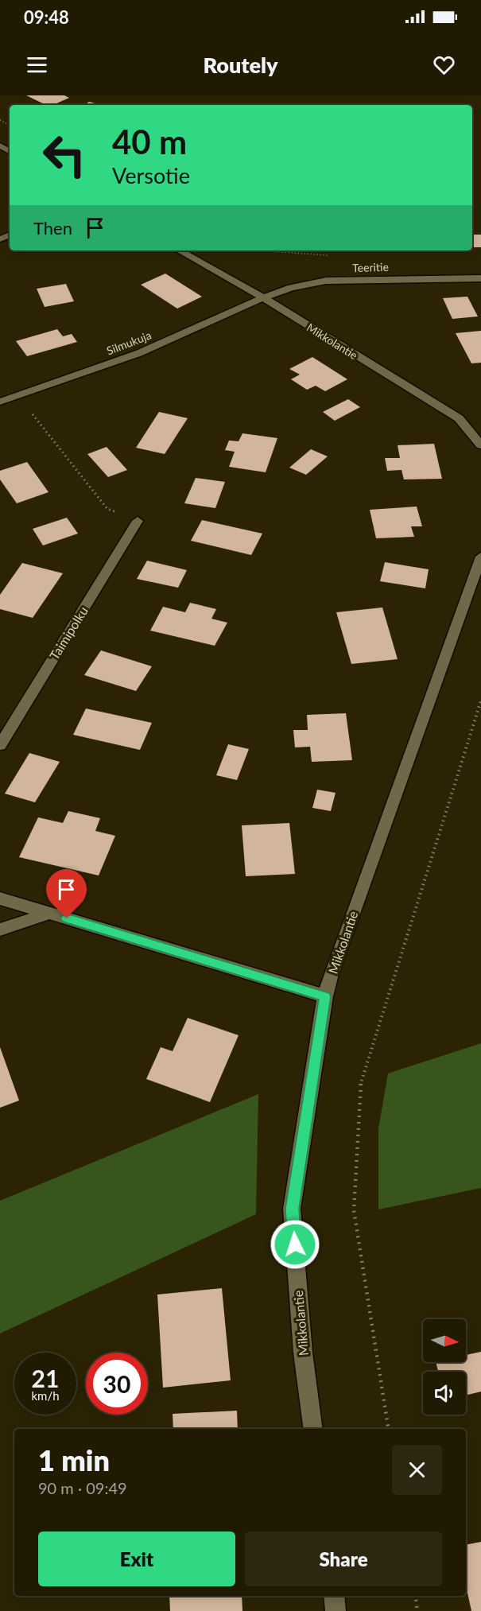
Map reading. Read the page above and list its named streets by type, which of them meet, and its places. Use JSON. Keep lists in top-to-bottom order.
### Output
{
  "streets": {
    "street": [
      "Teeritie",
      "Mikkolantie",
      "Silmukuja",
      "Taimipolku"
    ]
  },
  "crossings": [
    ["Teeritie", "Mikkolantie"],
    ["Teeritie", "Silmukuja"],
    ["Mikkolantie", "Silmukuja"]
  ],
  "north": "right",
  "page": {
    "status": "09:48",
    "header": "Routely",
    "turn": ["40 m", "Versotie"],
    "then": "Then",
    "speed": "21 km/h",
    "limit": "30",
    "heading": ["1 min", "90 m · 09:49"],
    "buttons": ["Exit", "Share"]
  }
}
